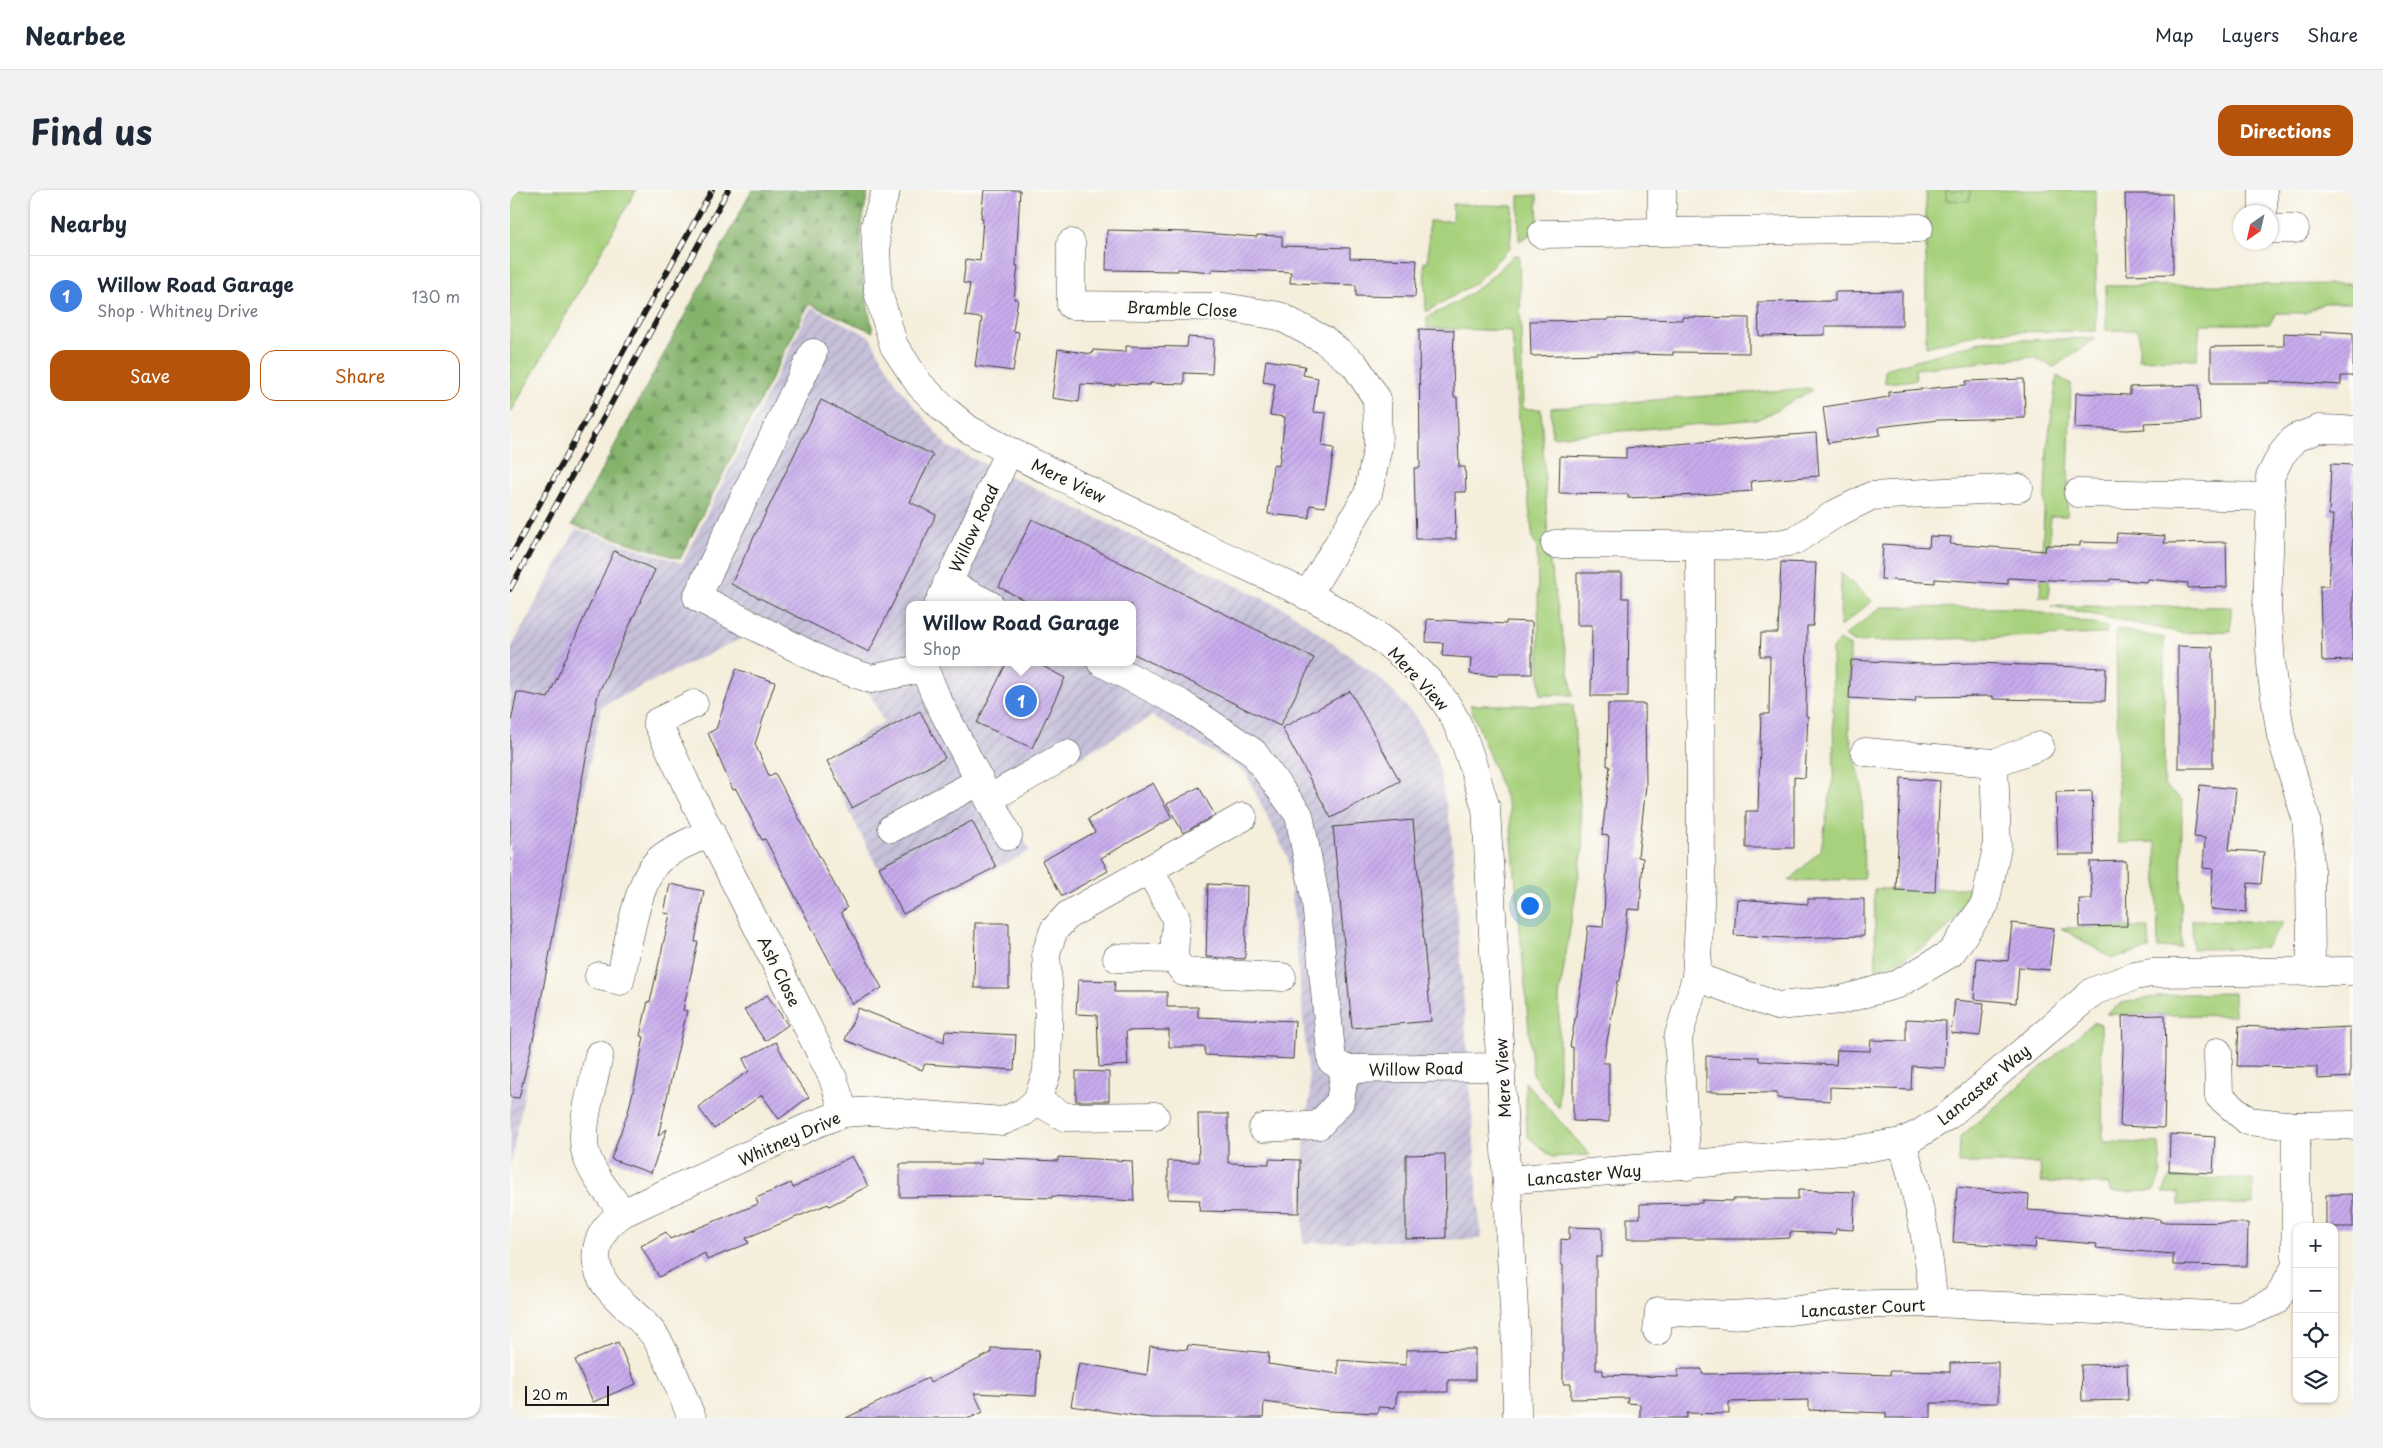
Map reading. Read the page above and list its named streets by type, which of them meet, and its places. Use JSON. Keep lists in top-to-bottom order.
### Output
{
  "streets": {
    "street": [
      "Bramble Close",
      "Mere View",
      "Willow Road",
      "Ash Close",
      "Lancaster Way",
      "Whitney Drive",
      "Lancaster Court"
    ]
  },
  "crossings": [
    ["Bramble Close", "Mere View"],
    ["Mere View", "Willow Road"],
    ["Mere View", "Lancaster Way"],
    ["Ash Close", "Whitney Drive"],
    ["Lancaster Way", "Lancaster Court"]
  ],
  "scale_bar": "20 m",
  "north": "bottom left",
  "page": {
    "header": "Nearbee",
    "nav": ["Map", "Layers", "Share"],
    "title": "Find us",
    "buttons": [
      "Directions",
      ["Save", "Share"]
    ],
    "heading": "Nearby",
    "list": [
      {
        "mark": "1",
        "name": "Willow Road Garage",
        "note": "Shop · Whitney Drive",
        "value": "130 m"
      }
    ],
    "popup": ["Willow Road Garage", "Shop"],
    "pins": "1",
    "map_buttons": ["+", "−"],
    "scale": "20 m"
  }
}
